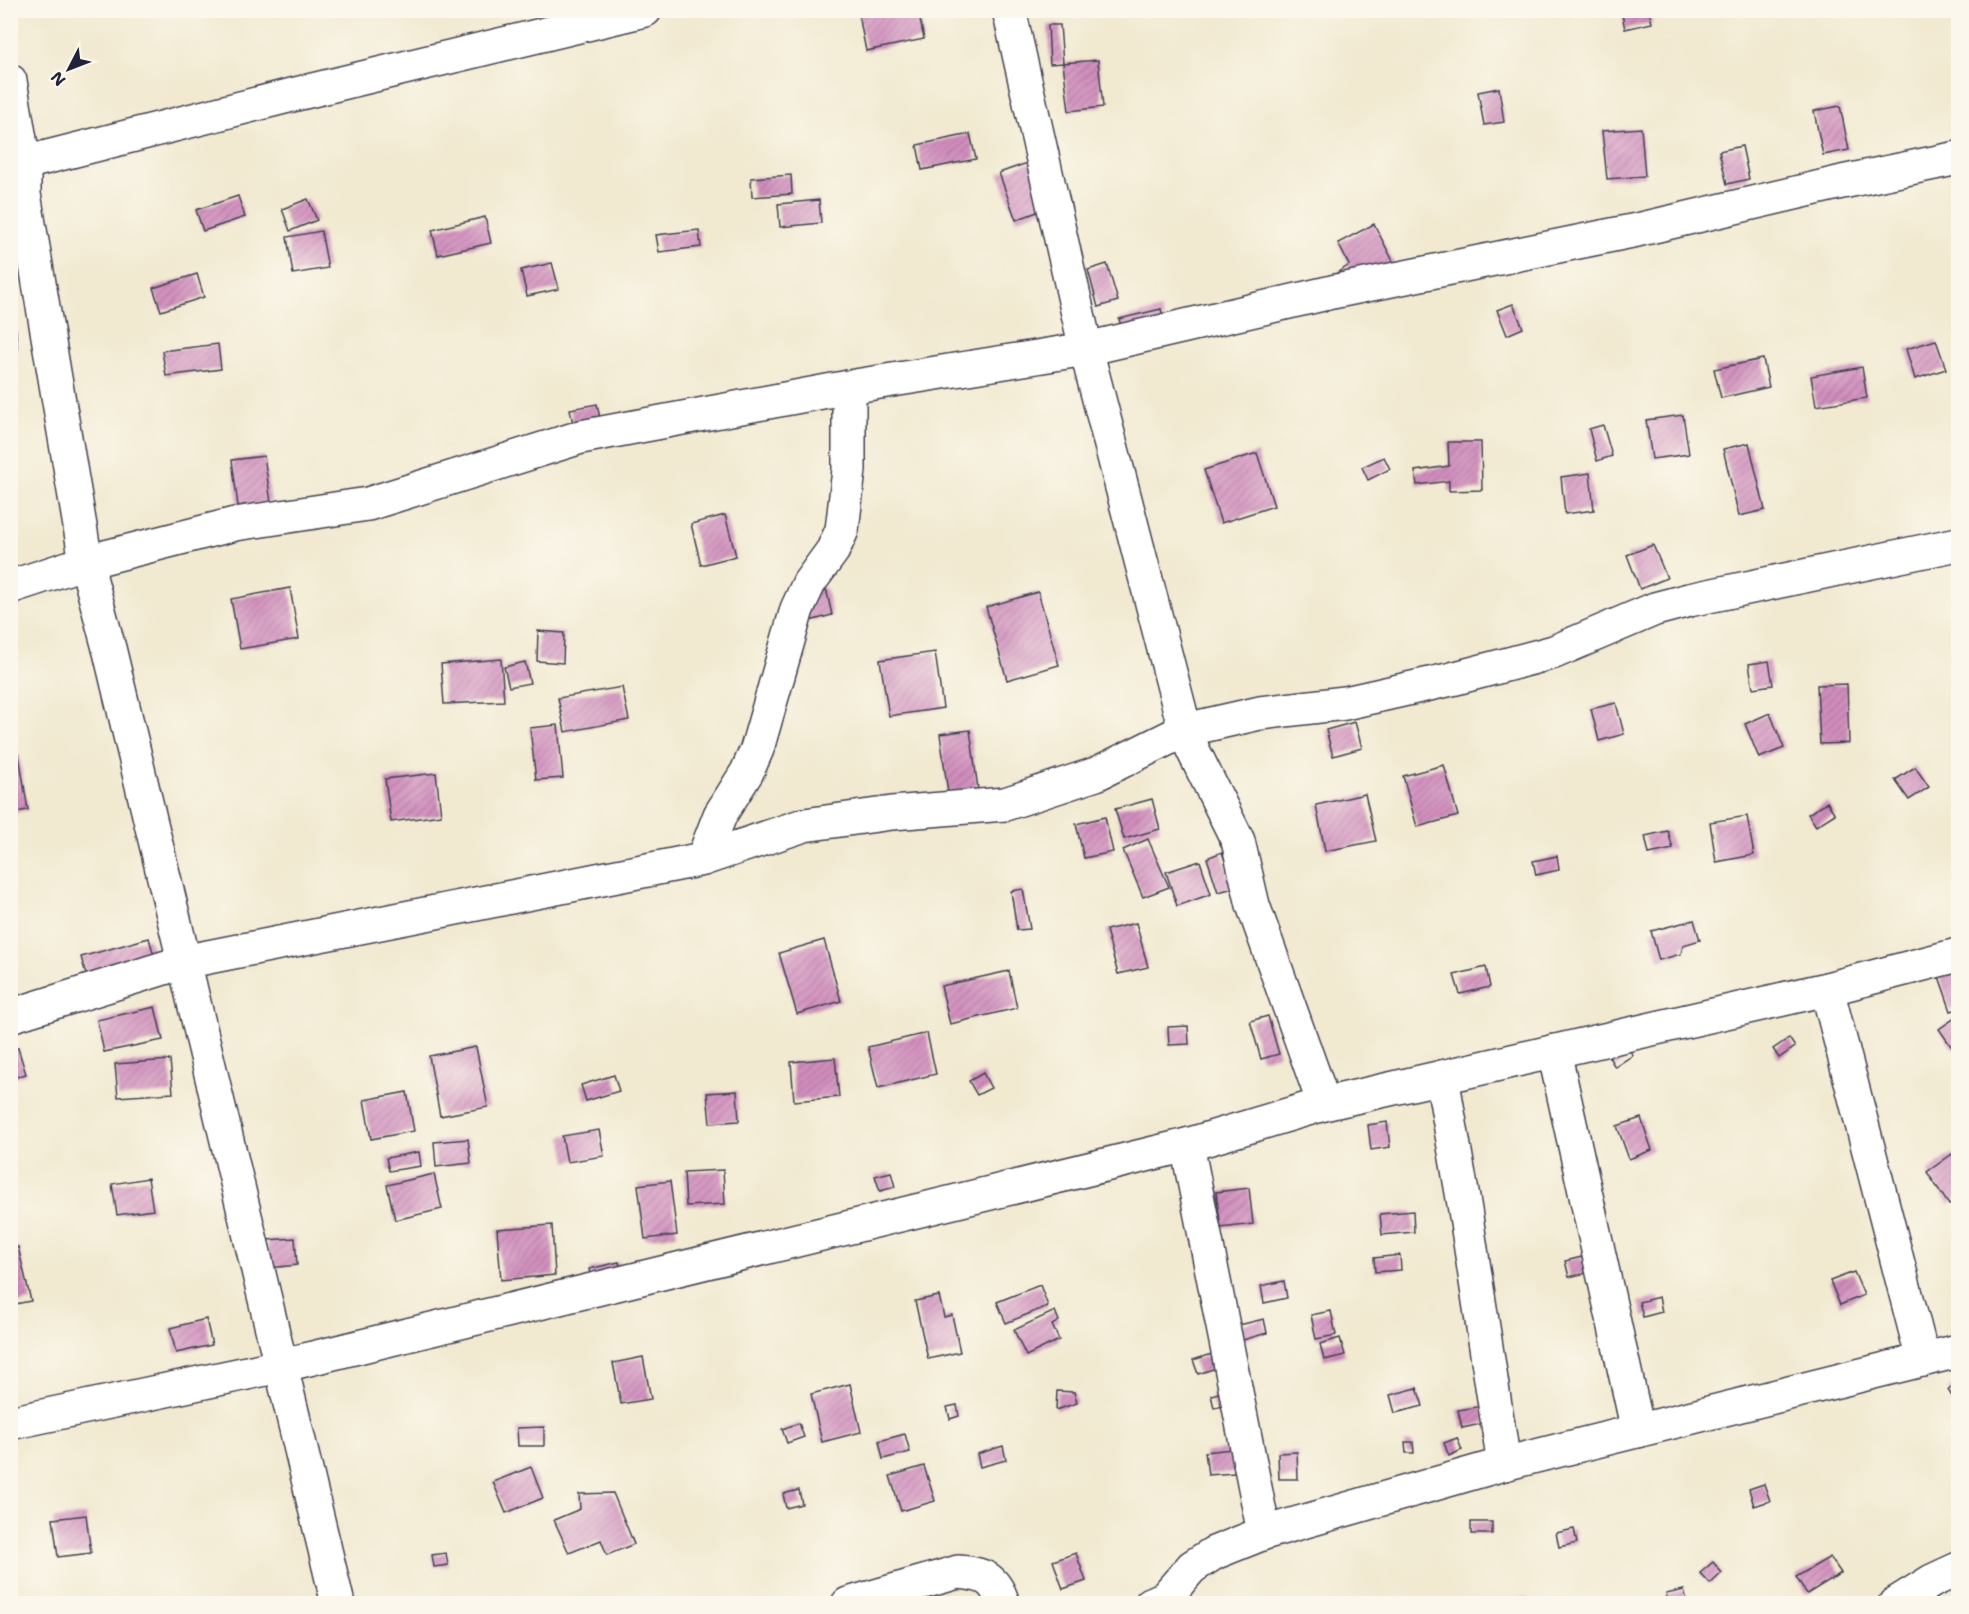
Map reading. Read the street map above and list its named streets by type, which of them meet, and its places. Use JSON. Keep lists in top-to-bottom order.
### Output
{
  "north": "bottom left"
}
